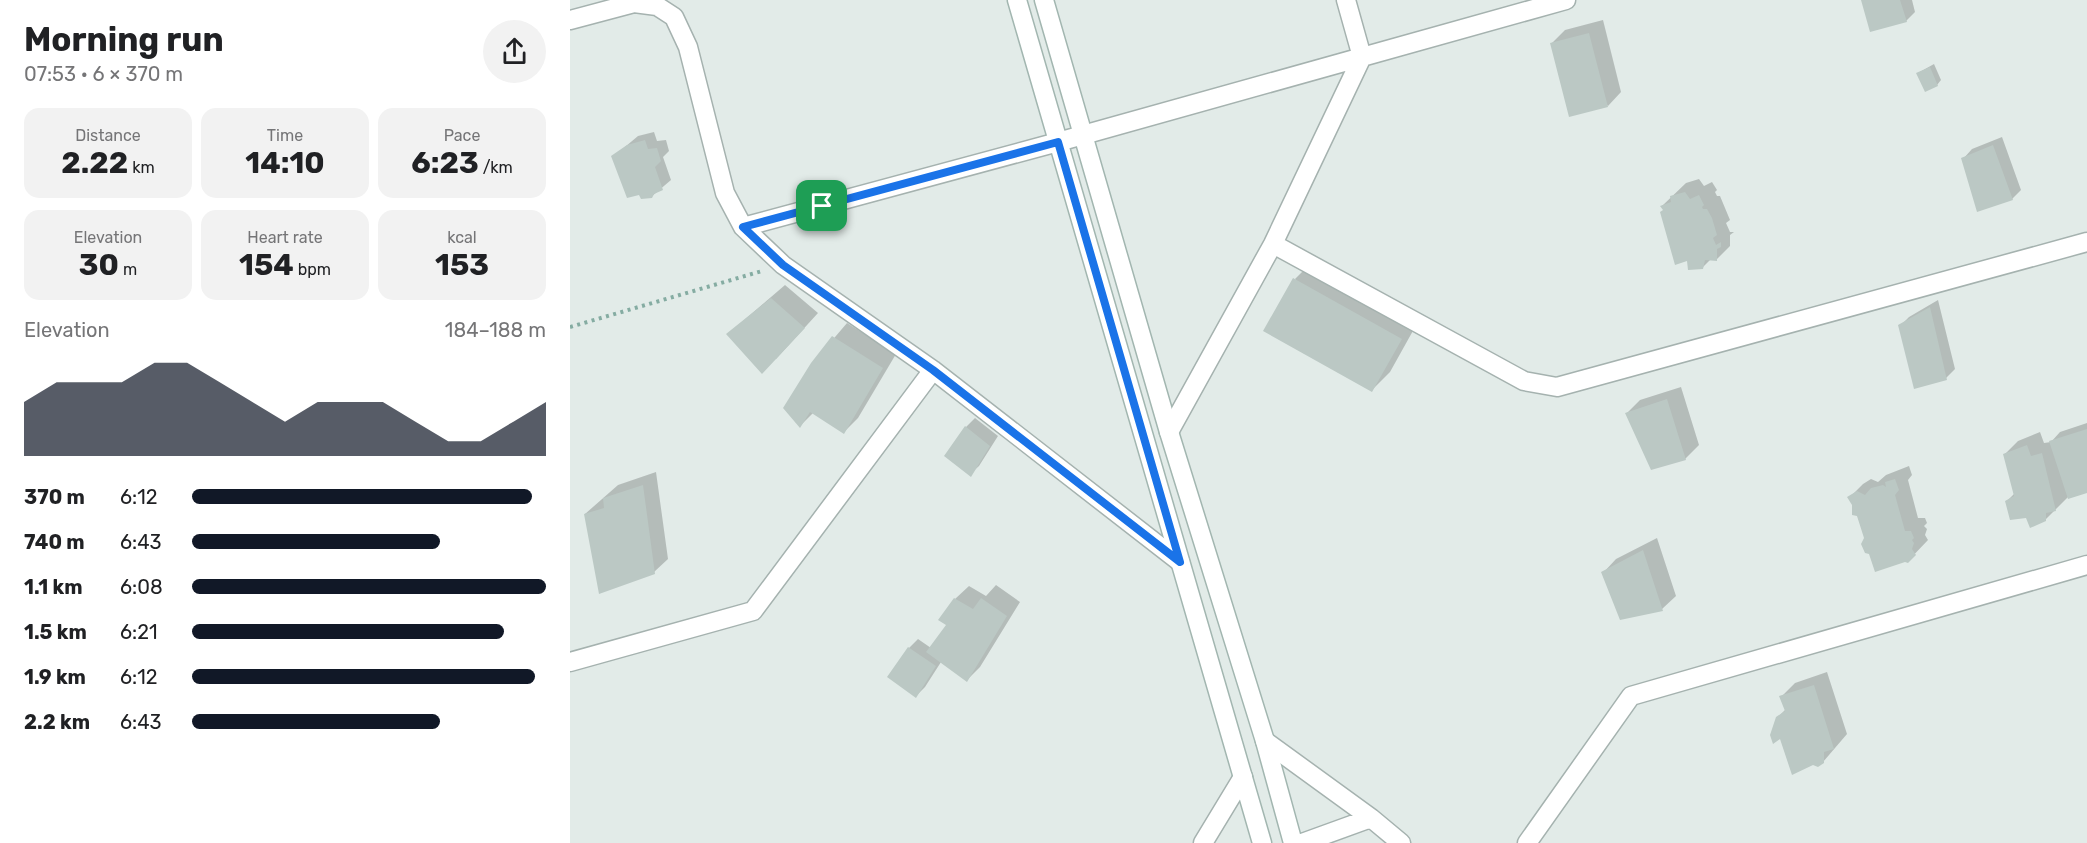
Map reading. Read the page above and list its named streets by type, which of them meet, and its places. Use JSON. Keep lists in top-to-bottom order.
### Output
{
  "page": {
    "heading": ["Morning run", "07:53 · 6 × 370 m"],
    "stats": [
      ["Distance", "2.22 km"],
      ["Time", "14:10"],
      ["Pace", "6:23 /km"],
      ["Elevation", "30 m"],
      ["Heart rate", "154 bpm"],
      ["kcal", "153"]
    ],
    "chart": ["Elevation", "184–188 m"],
    "list": [
      {
        "name": "370 m",
        "note": "6:12"
      },
      {
        "name": "740 m",
        "note": "6:43"
      },
      {
        "name": "1.1 km",
        "note": "6:08"
      },
      {
        "name": "1.5 km",
        "note": "6:21"
      },
      {
        "name": "1.9 km",
        "note": "6:12"
      },
      {
        "name": "2.2 km",
        "note": "6:43"
      }
    ]
  }
}
